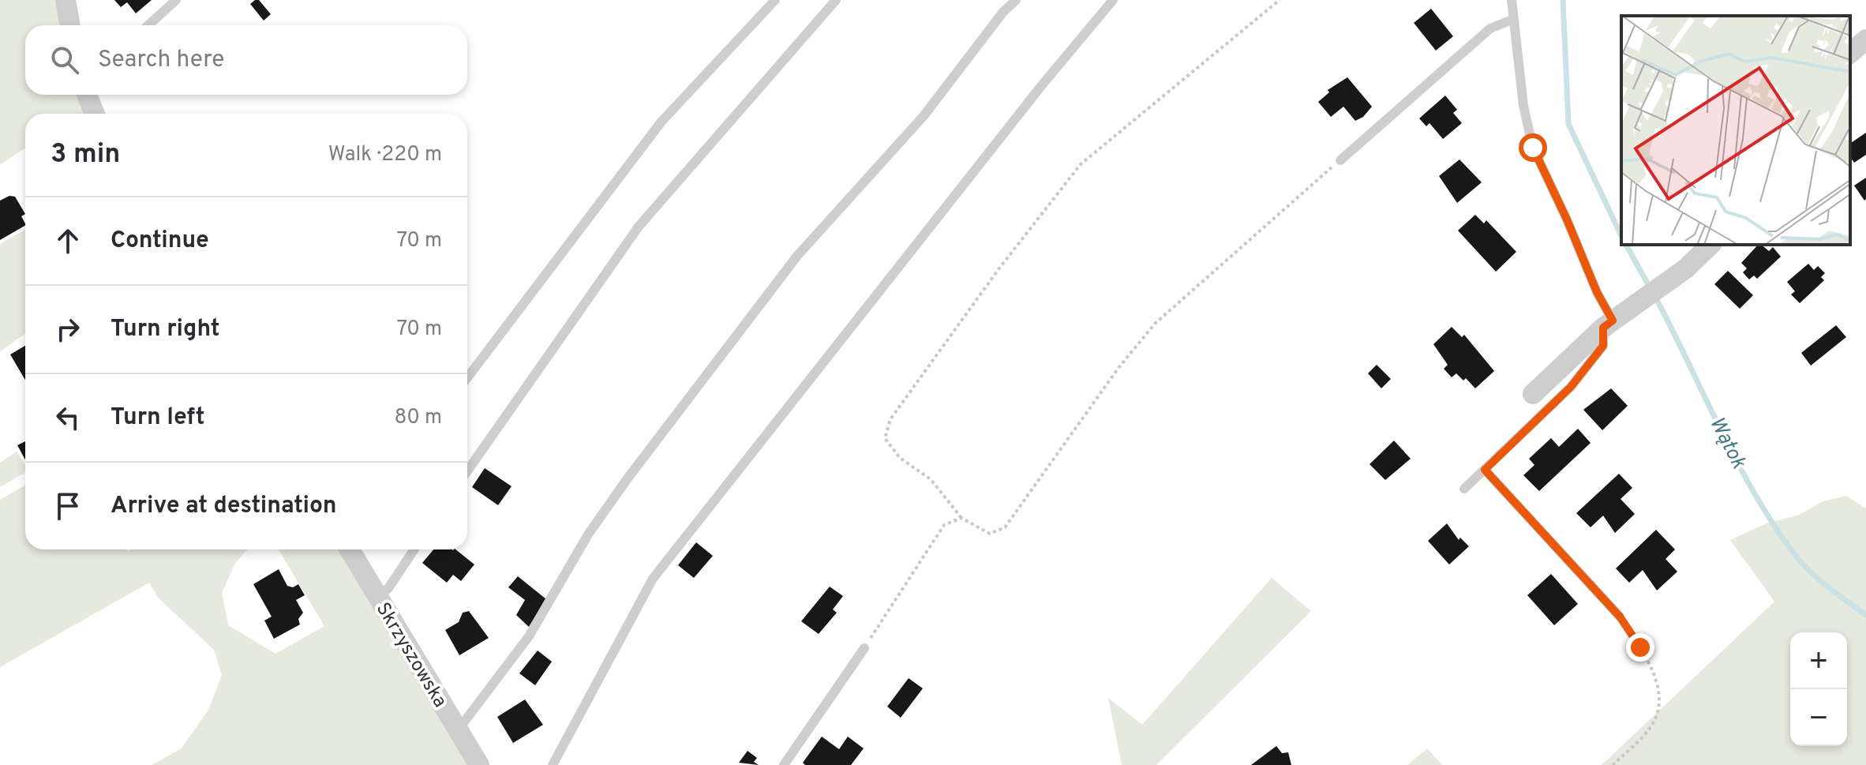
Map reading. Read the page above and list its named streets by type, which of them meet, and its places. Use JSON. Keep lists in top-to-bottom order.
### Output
{
  "streets": {
    "street": ["Skrzyszowska"]
  },
  "water": ["Wątok"],
  "page": {
    "search": "Search here",
    "heading": ["3 min", "Walk · 220 m"],
    "list": [
      ["Continue", "70 m"],
      ["Turn right", "70 m"],
      ["Turn left", "80 m"],
      "Arrive at destination"
    ],
    "map_buttons": ["+", "−"]
  }
}
